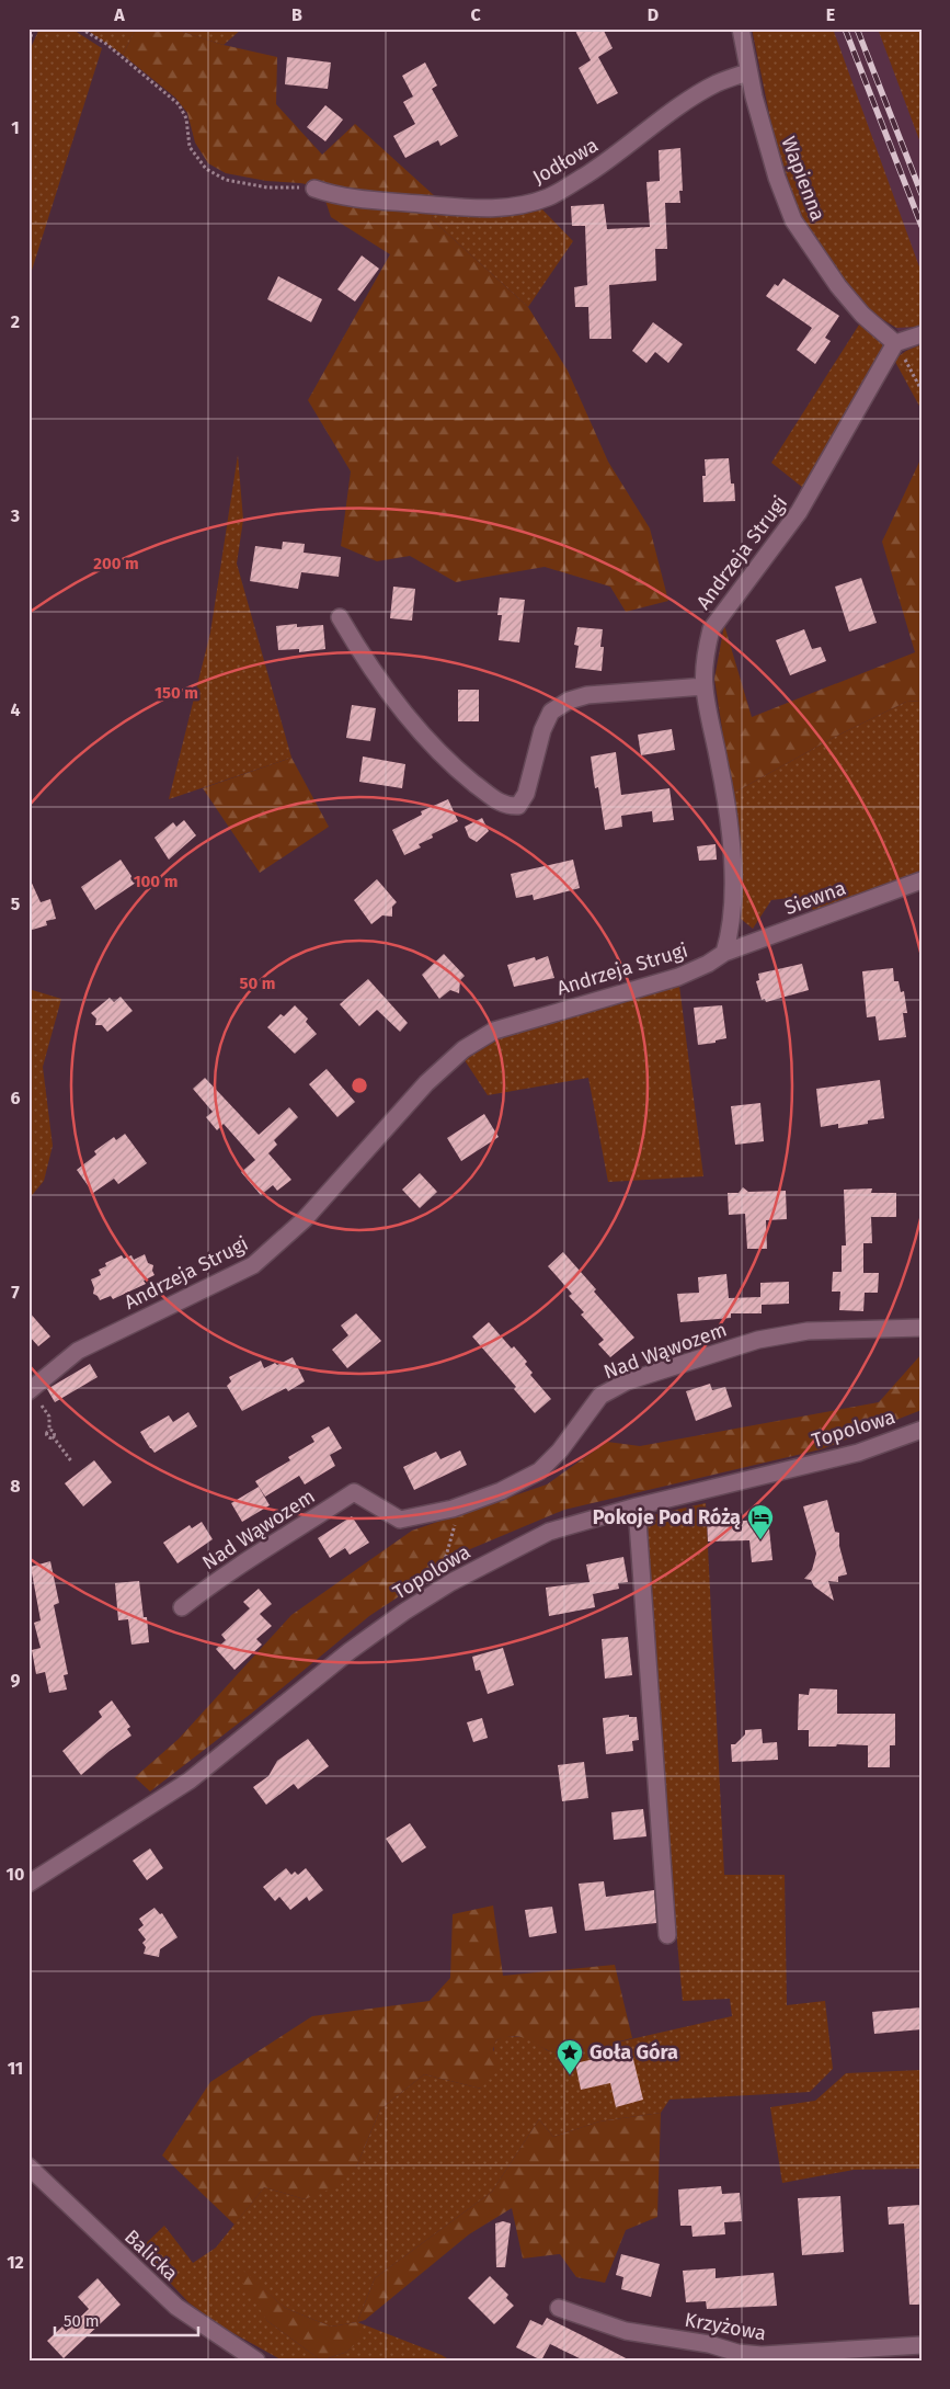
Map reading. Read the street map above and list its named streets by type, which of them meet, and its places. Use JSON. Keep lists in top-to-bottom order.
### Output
{
  "streets": {
    "street": [
      "Jodłowa",
      "Wapienna",
      "Andrzeja Strugi",
      "Siewna",
      "Nad Wąwozem",
      "Topolowa",
      "Balicka",
      "Krzyżowa"
    ]
  },
  "crossings": [
    ["Jodłowa", "Wapienna"],
    ["Wapienna", "Andrzeja Strugi"],
    ["Andrzeja Strugi", "Siewna"]
  ],
  "places": {
    "hotel": ["Pokoje Pod Różą"],
    "place": ["Goła Góra"]
  },
  "scale_bar": "50 m",
  "grid": {
    "columns": [
      "A",
      "B",
      "C",
      "D",
      "E"
    ],
    "rows": [
      "1",
      "2",
      "3",
      "4",
      "5",
      "6",
      "7",
      "8",
      "9",
      "10",
      "11",
      "12"
    ]
  },
  "rings": [
    "200 m",
    "150 m",
    "100 m",
    "50 m"
  ]
}
